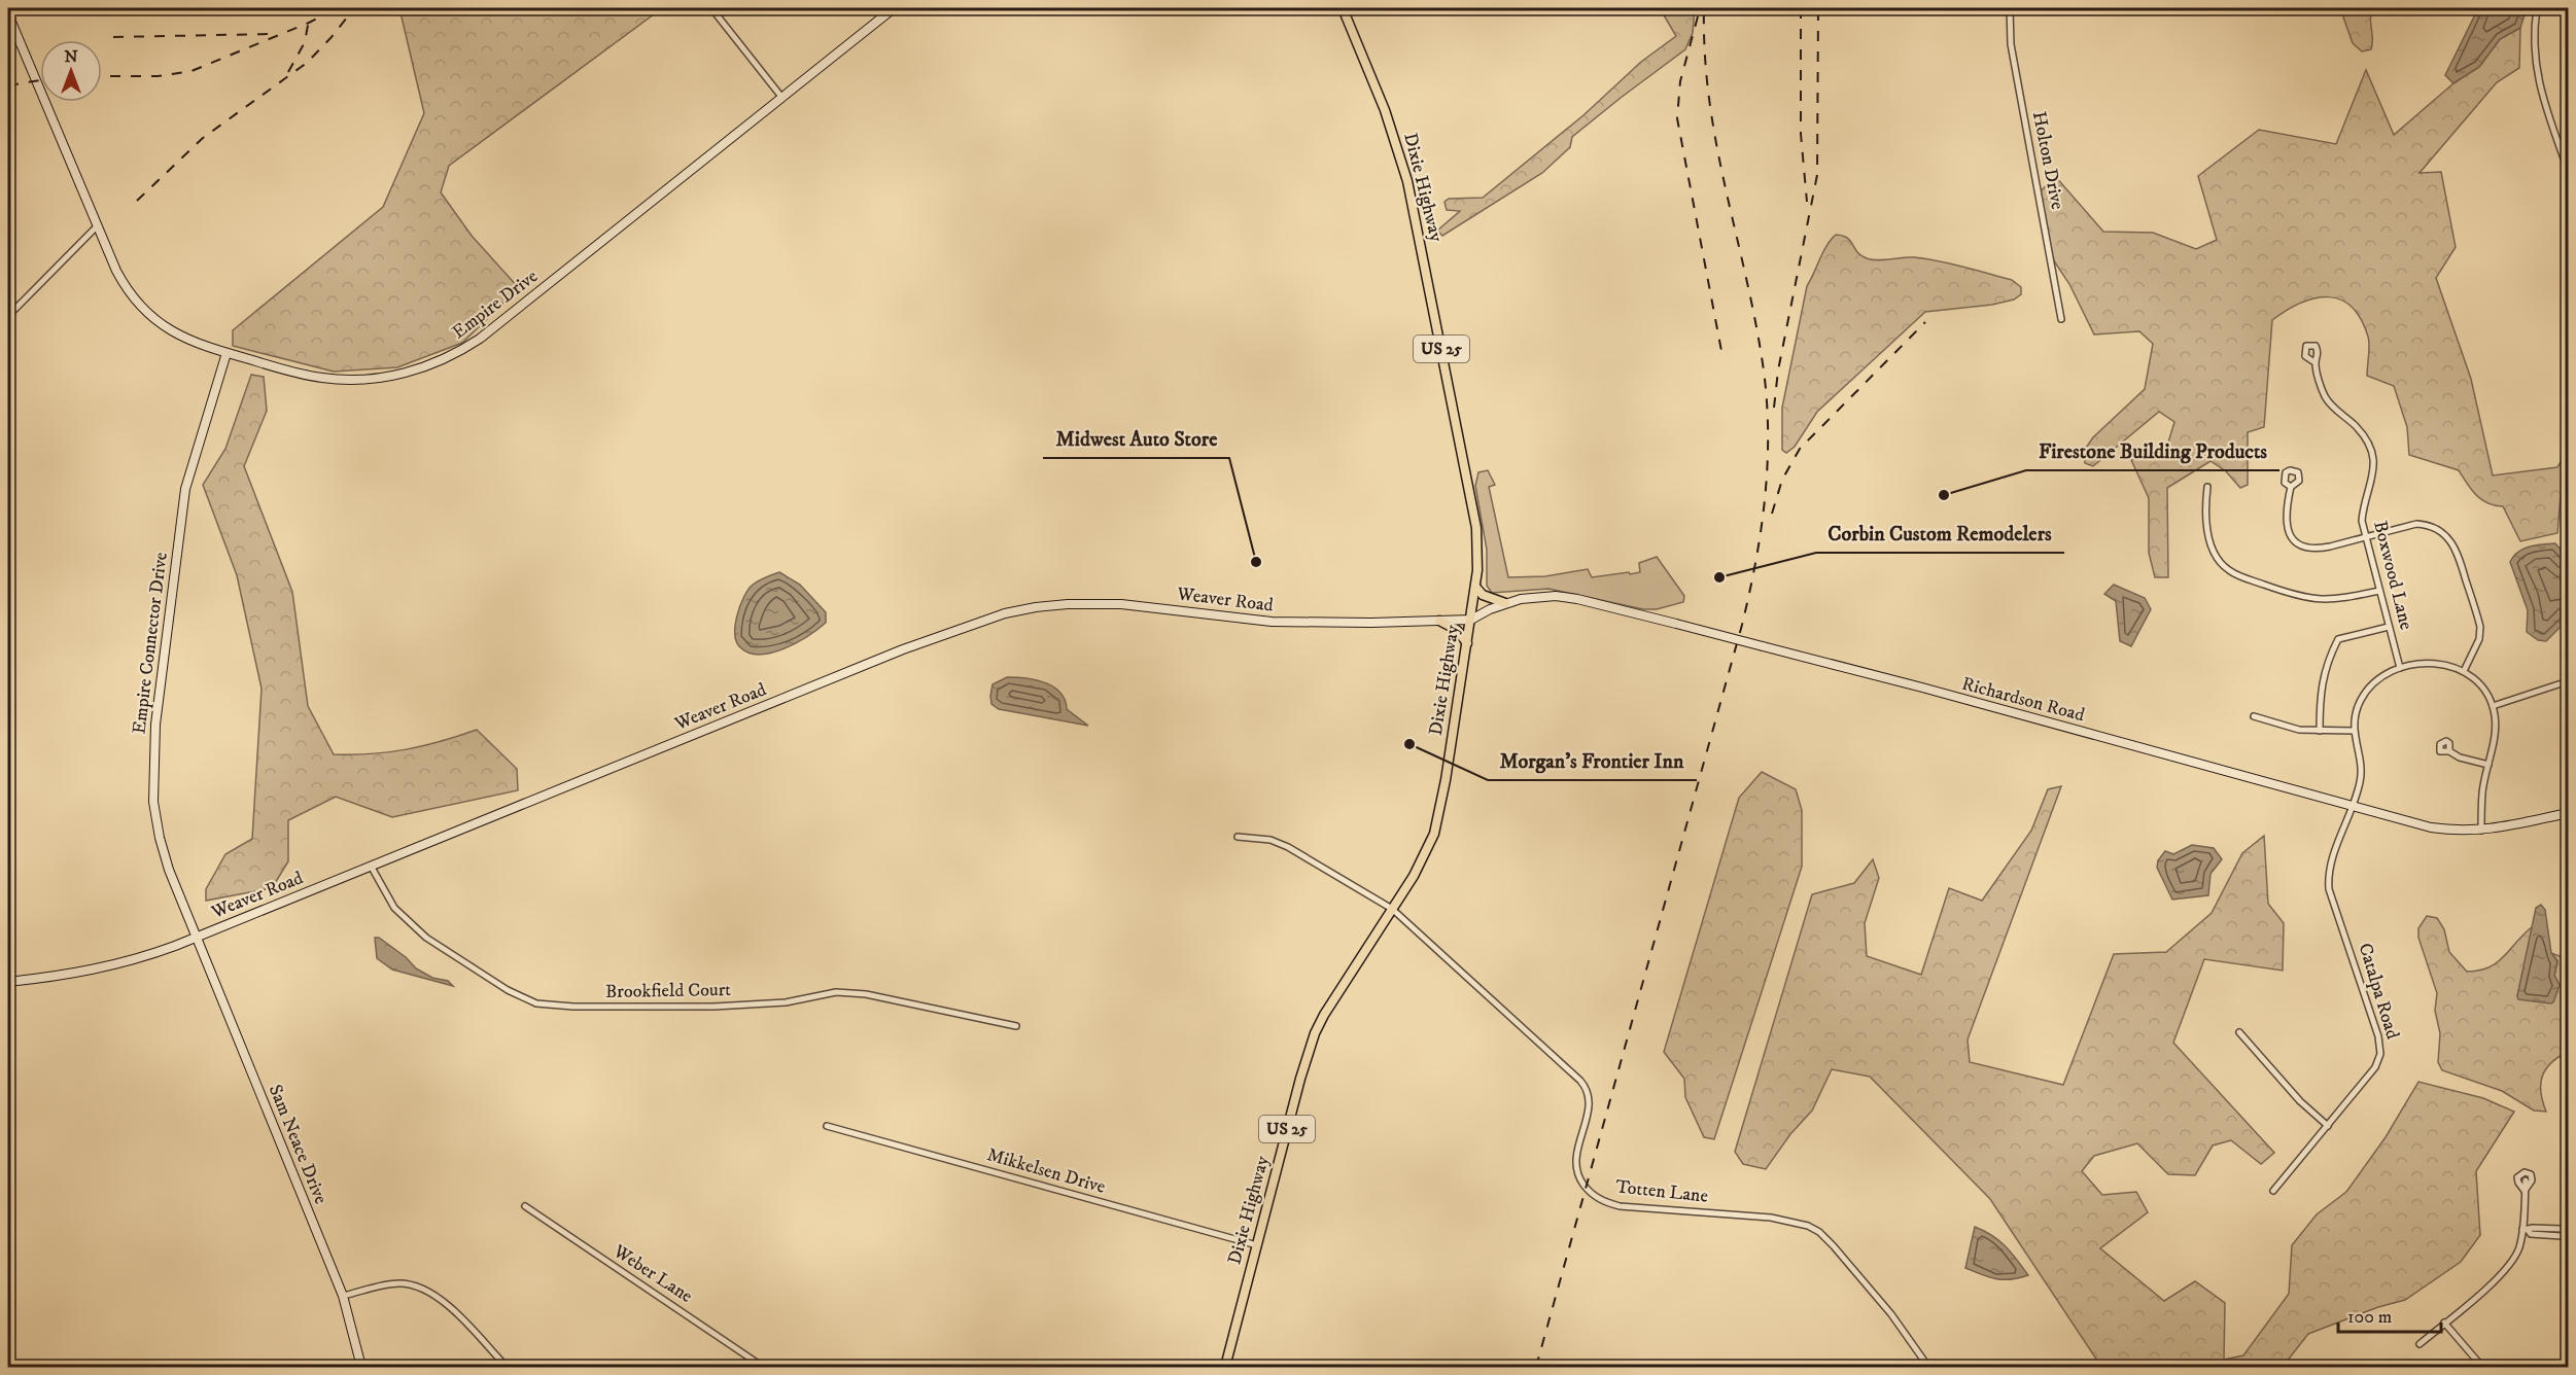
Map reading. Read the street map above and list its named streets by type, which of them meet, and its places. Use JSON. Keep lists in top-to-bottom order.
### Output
{
  "streets": {
    "main road": ["Dixie Highway", "US 25"],
    "street": [
      "Holton Drive",
      "Empire Drive",
      "Boxwood Lane",
      "Weaver Road",
      "Empire Connector Drive",
      "Richardson Road",
      "Brookfield Court",
      "Catalpa Road",
      "Sam Neace Drive",
      "Mikkelsen Drive",
      "Totten Lane",
      "Weber Lane"
    ]
  },
  "crossings": [
    ["Dixie Highway", "Weaver Road"],
    ["Dixie Highway", "Richardson Road"],
    ["Dixie Highway", "Mikkelsen Drive"],
    ["Dixie Highway", "Totten Lane"],
    ["Empire Drive", "Empire Connector Drive"],
    ["Boxwood Lane", "Richardson Road"],
    ["Boxwood Lane", "Catalpa Road"],
    ["Weaver Road", "Empire Connector Drive"],
    ["Weaver Road", "Richardson Road"],
    ["Weaver Road", "Brookfield Court"],
    ["Weaver Road", "Sam Neace Drive"],
    ["Empire Connector Drive", "Sam Neace Drive"],
    ["Richardson Road", "Catalpa Road"]
  ],
  "places": [
    "Firestone Building Products",
    "Midwest Auto Store",
    "Corbin Custom Remodelers",
    "Morgan's Frontier Inn"
  ],
  "scale_bar": "100 m",
  "north": "top"
}
